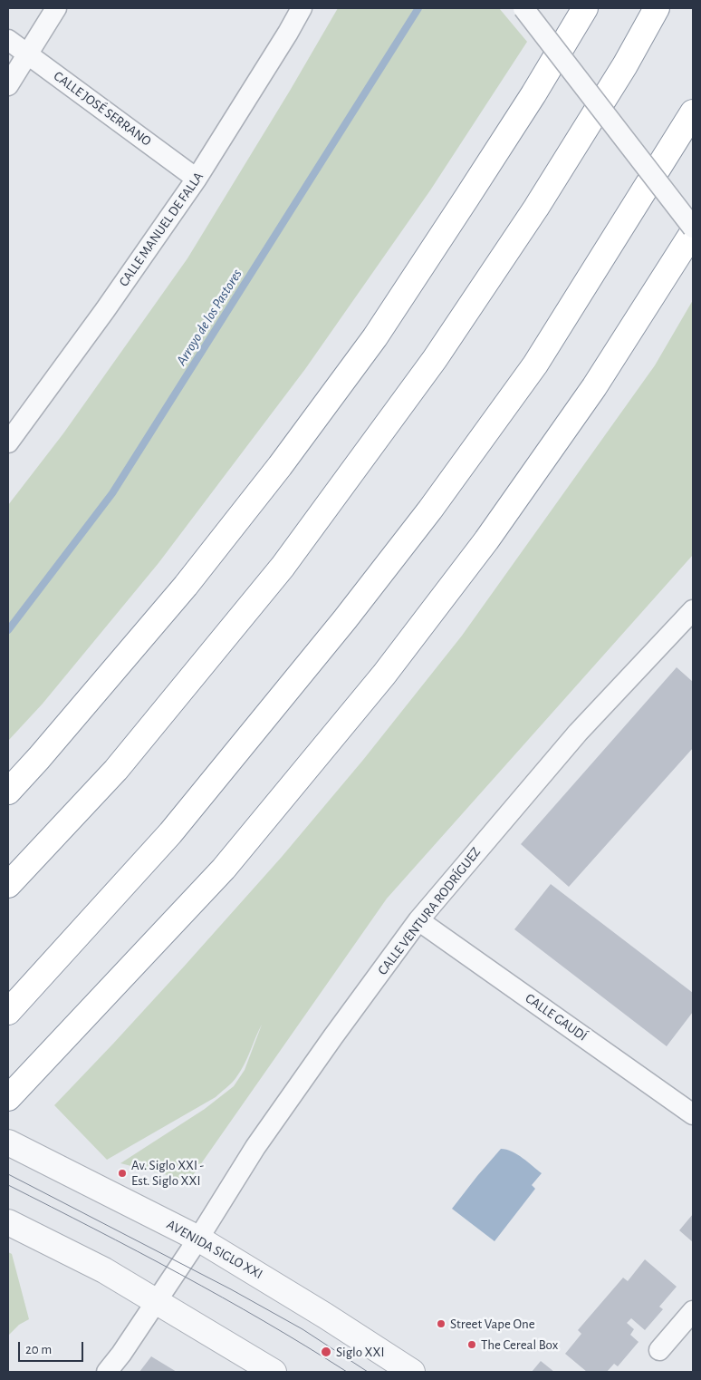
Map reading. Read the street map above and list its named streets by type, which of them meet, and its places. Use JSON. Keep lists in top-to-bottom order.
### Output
{
  "streets": {
    "street": [
      "CALLE JOSÉ SERRANO",
      "CALLE MANUEL DE FALLA",
      "CALLE VENTURA RODRÍGUEZ",
      "CALLE GAUDÍ",
      "AVENIDA SIGLO XXI"
    ]
  },
  "crossings": [
    ["CALLE JOSÉ SERRANO", "CALLE MANUEL DE FALLA"],
    ["CALLE VENTURA RODRÍGUEZ", "CALLE GAUDÍ"],
    ["CALLE VENTURA RODRÍGUEZ", "AVENIDA SIGLO XXI"]
  ],
  "water": ["Arroyo de los Pastores"],
  "places": [
    "Av. Siglo XXI - Est. Siglo XXI",
    "Street Vape One",
    "The Cereal Box",
    "Siglo XXI"
  ],
  "scale_bar": "20 m"
}
